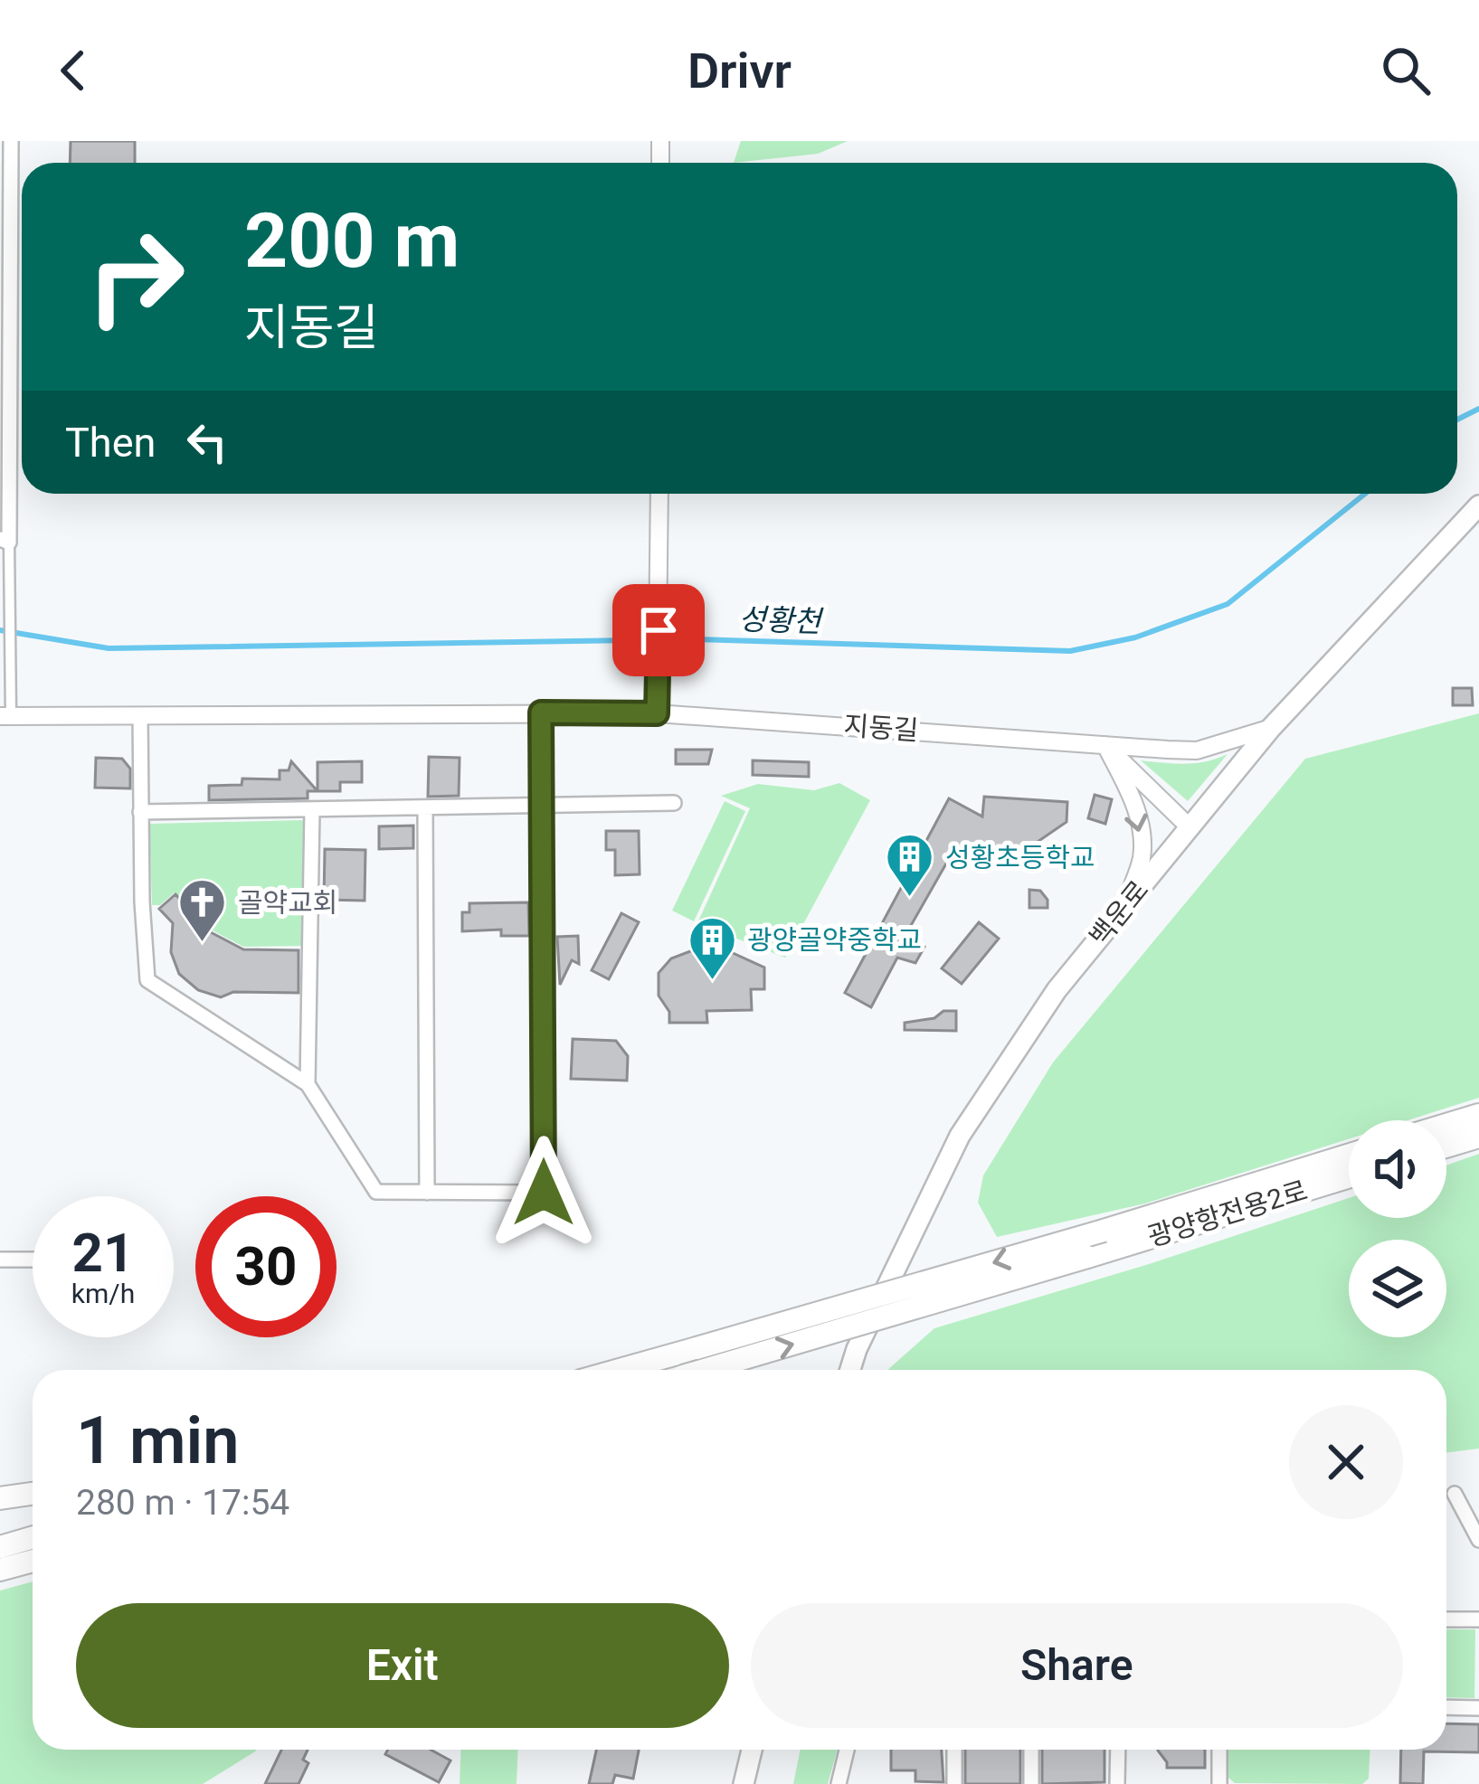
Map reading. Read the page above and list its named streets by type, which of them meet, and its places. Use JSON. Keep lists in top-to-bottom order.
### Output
{
  "streets": {
    "highway": ["광양항전용2로"],
    "main road": ["백운로"],
    "street": ["지동길"]
  },
  "crossings": [
    ["지동길", "백운로"]
  ],
  "water": ["성황천"],
  "places": {
    "building": ["성황초등학교", "광양골약중학교"],
    "church": ["골약교회"]
  },
  "page": {
    "header": "Drivr",
    "turn": ["200 m", "지동길"],
    "then": "Then",
    "speed": "21 km/h",
    "limit": "30",
    "heading": ["1 min", "280 m · 17:54"],
    "buttons": ["Exit", "Share"]
  }
}
